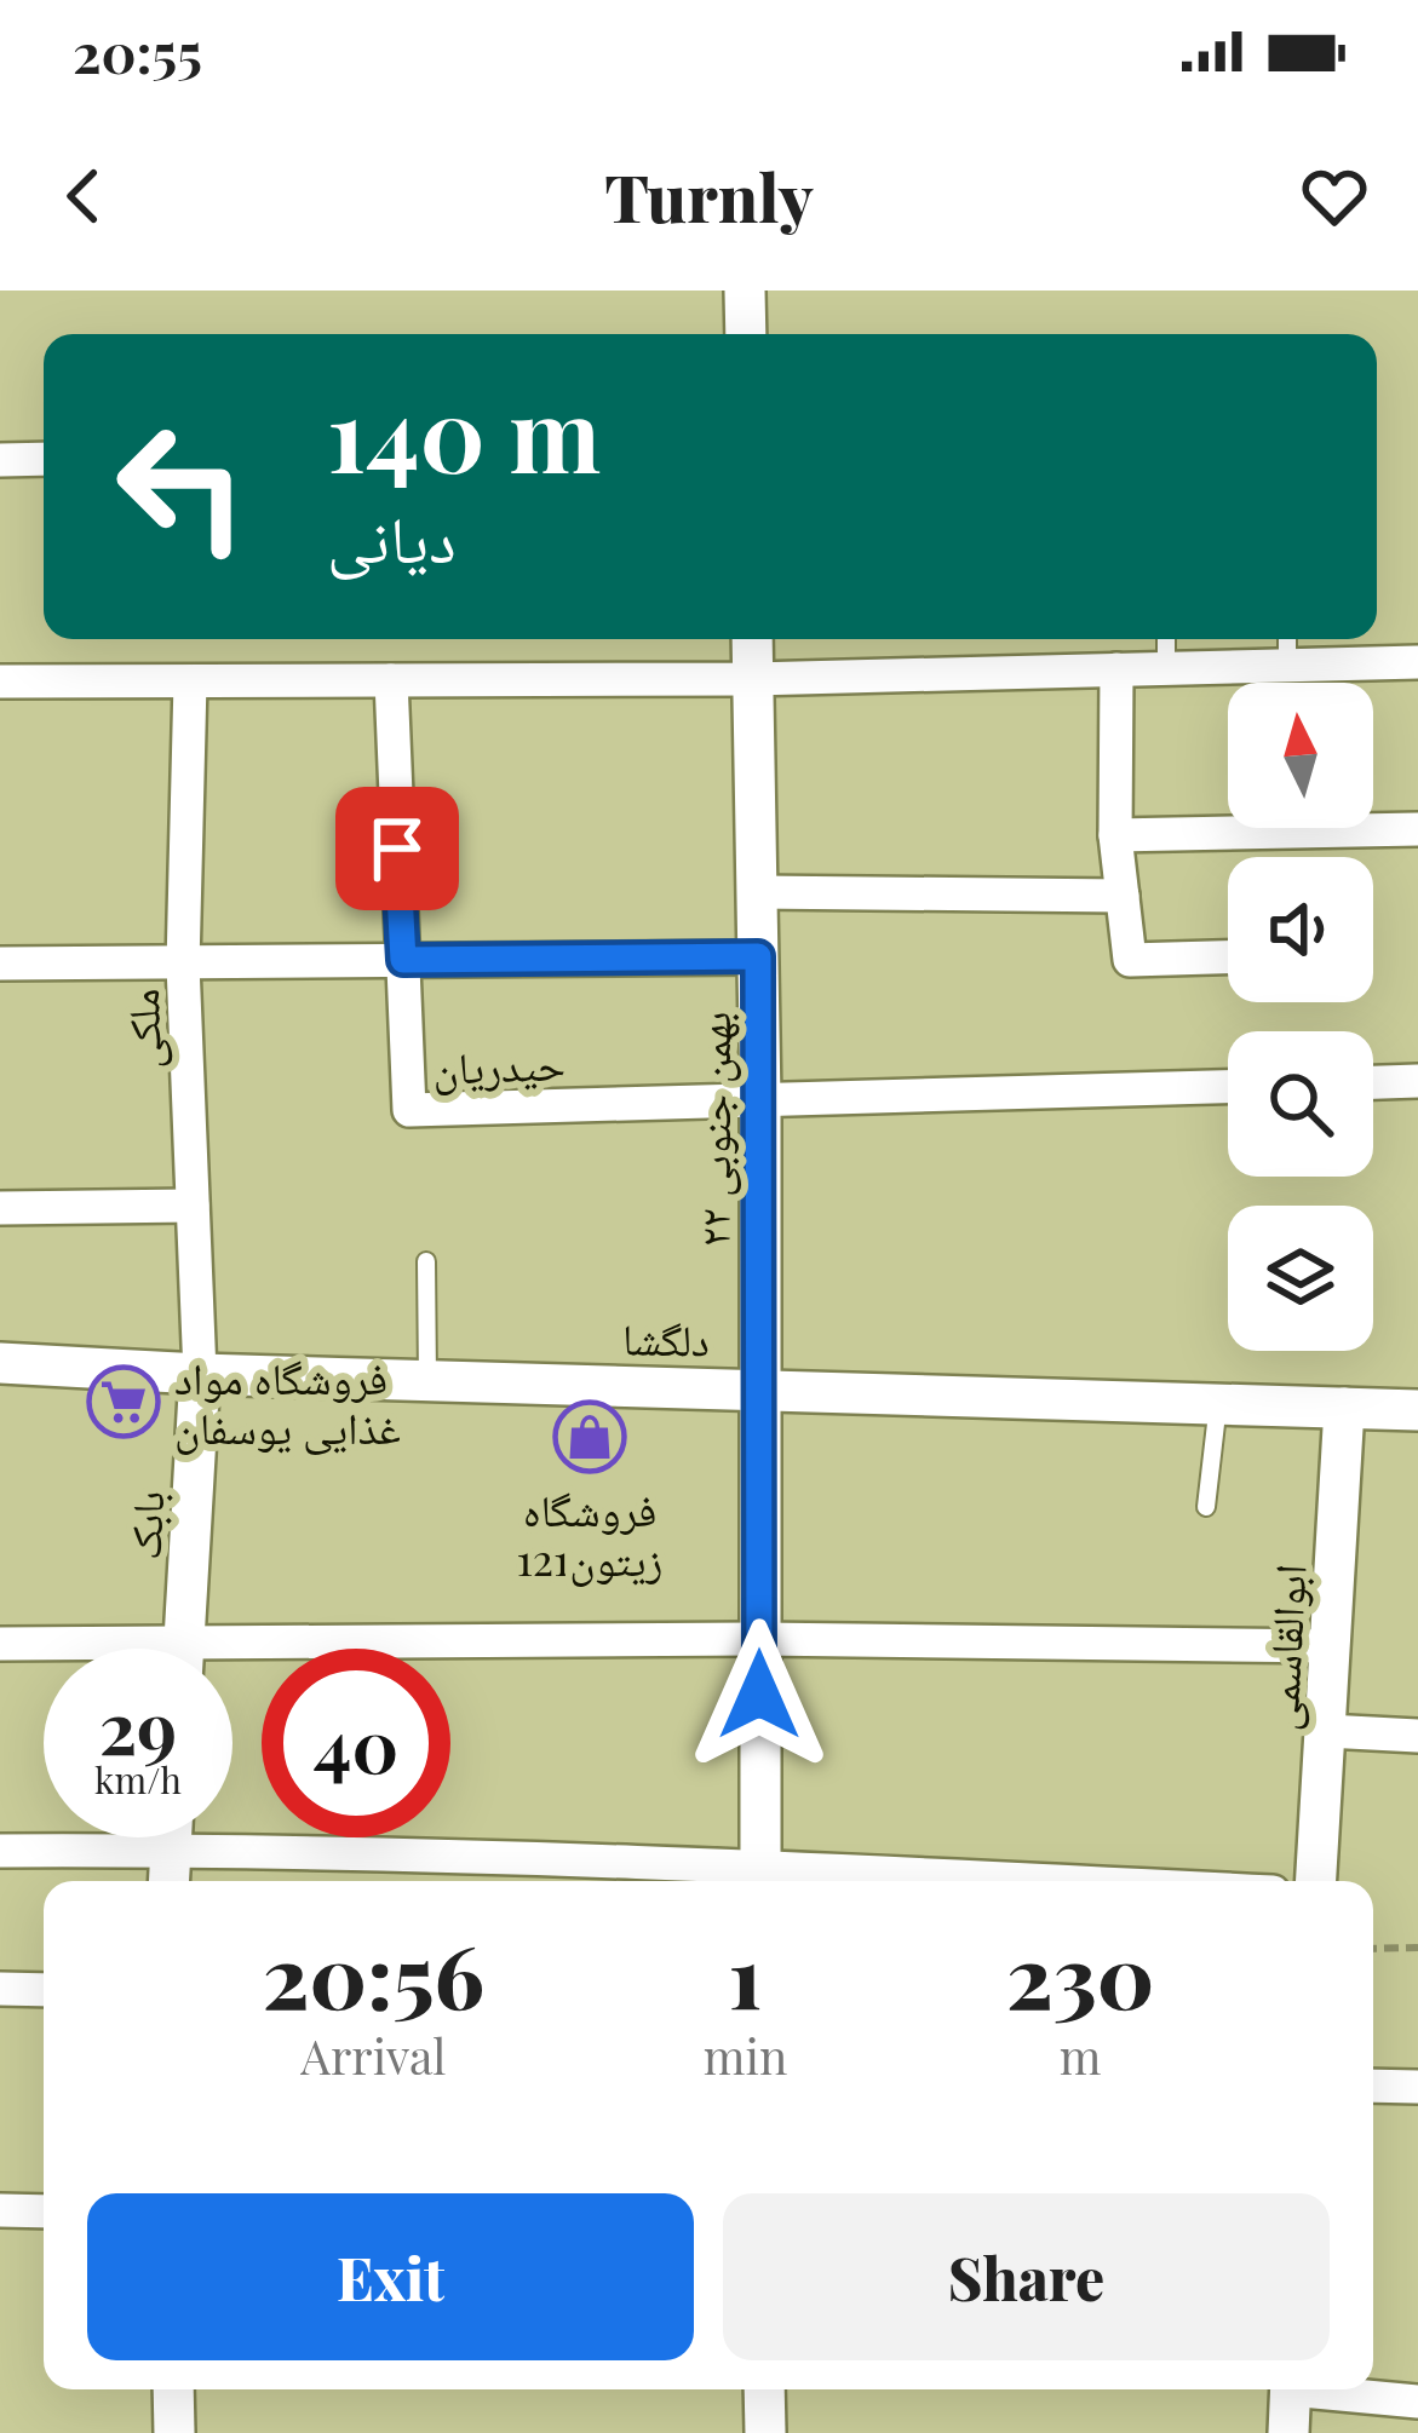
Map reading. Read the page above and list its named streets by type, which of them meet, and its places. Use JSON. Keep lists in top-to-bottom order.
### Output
{
  "streets": {
    "street": [
      "ملکی",
      "حیدریان",
      "۲۲ بهمن جنوبی",
      "دلگشا",
      "بابک",
      "ابوالقاسمی"
    ]
  },
  "crossings": [
    ["ملکی", "دلگشا"],
    ["ملکی", "بابک"],
    ["حیدریان", "۲۲ بهمن جنوبی"],
    ["۲۲ بهمن جنوبی", "دلگشا"],
    ["دلگشا", "بابک"],
    ["دلگشا", "ابوالقاسمی"]
  ],
  "places": {
    "supermarket": ["فروشگاه مواد غذایی یوسفان"],
    "shop": ["فروشگاه زیتون121"]
  },
  "north": "top",
  "page": {
    "status": "20:55",
    "header": "Turnly",
    "turn": ["140 m", "دیانی"],
    "speed": "29 km/h",
    "limit": "40",
    "eta": [
      "20:56",
      "Arrival",
      "1",
      "min",
      "230",
      "m"
    ],
    "buttons": ["Exit", "Share"]
  }
}
